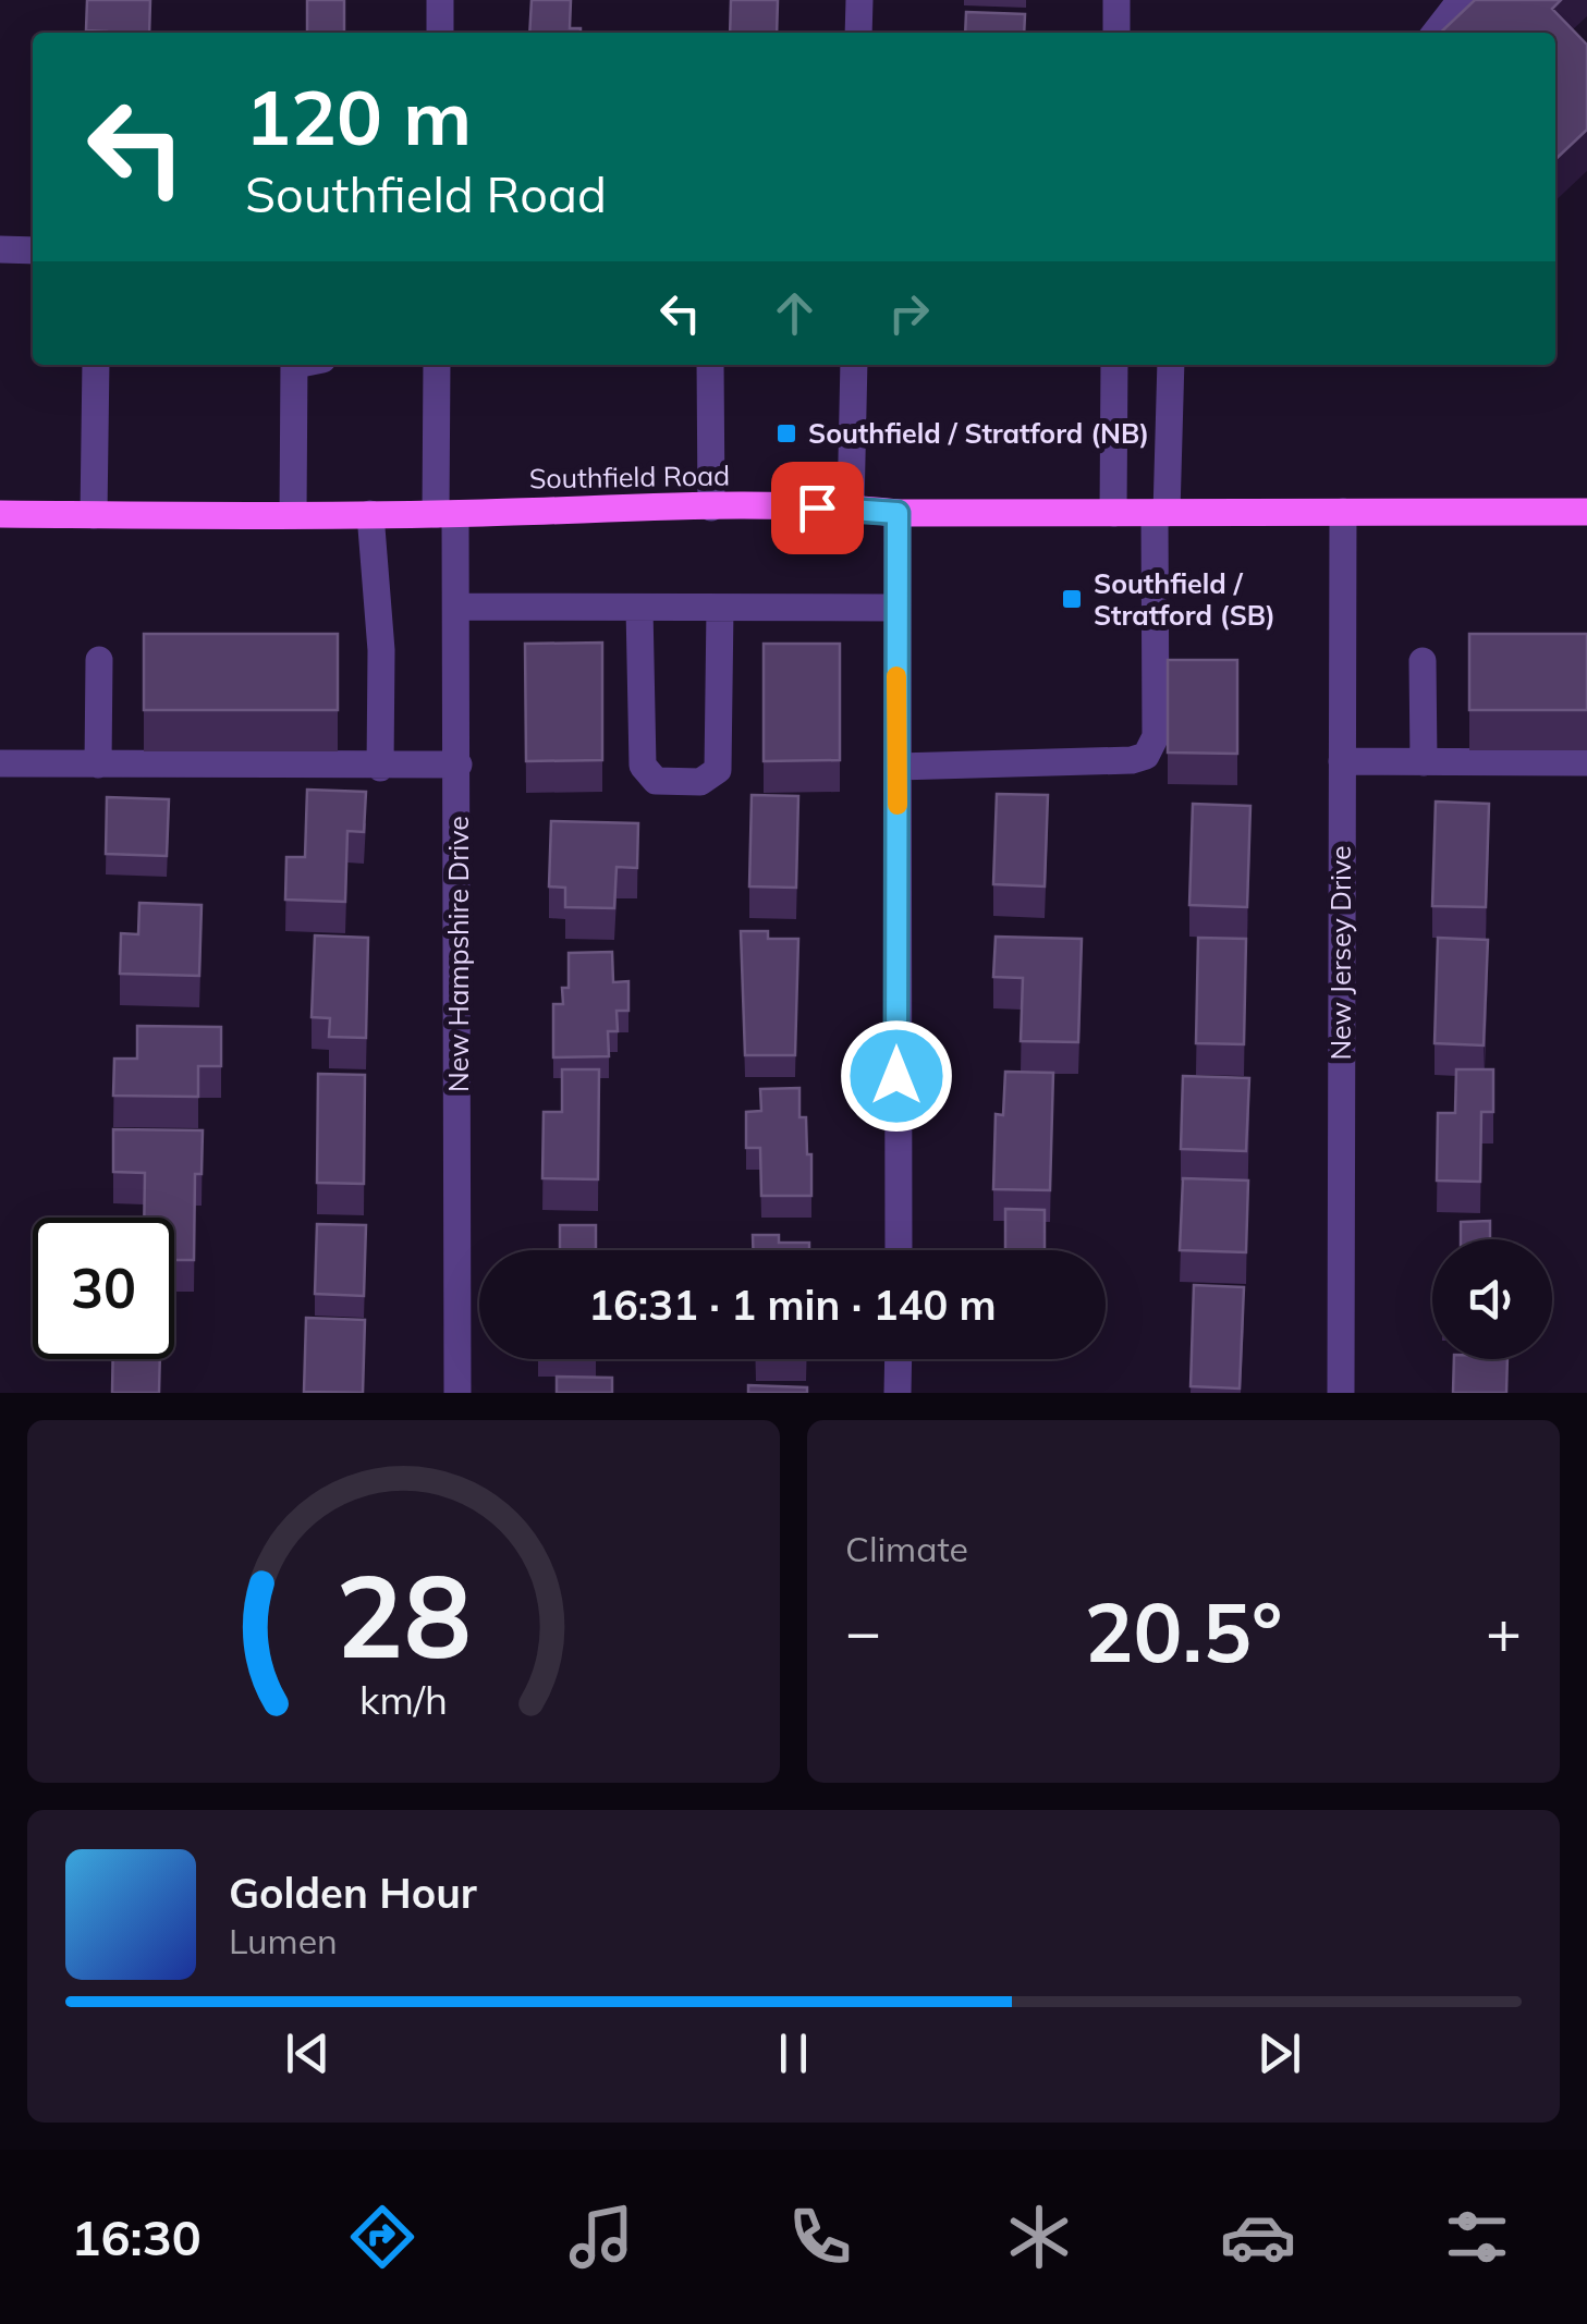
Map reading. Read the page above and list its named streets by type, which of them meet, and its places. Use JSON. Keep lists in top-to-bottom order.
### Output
{
  "streets": {
    "main road": ["Southfield Road"],
    "street": ["New Jersey Drive", "New Hampshire Drive"]
  },
  "crossings": [
    ["Southfield Road", "New Jersey Drive"],
    ["Southfield Road", "New Hampshire Drive"]
  ],
  "places": {
    "transit": ["Southfield / Stratford (NB)", "Southfield / Stratford (SB)"]
  },
  "page": {
    "turn": ["120 m", "Southfield Road"],
    "limit": "30",
    "trip": "16:31 · 1 min · 140 m",
    "tile": "Climate",
    "heat": ["−", "20.5°", "+"],
    "song": ["Golden Hour", "Lumen"],
    "tabs": "16:30",
    "gauge": ["28", "km/h"]
  }
}
